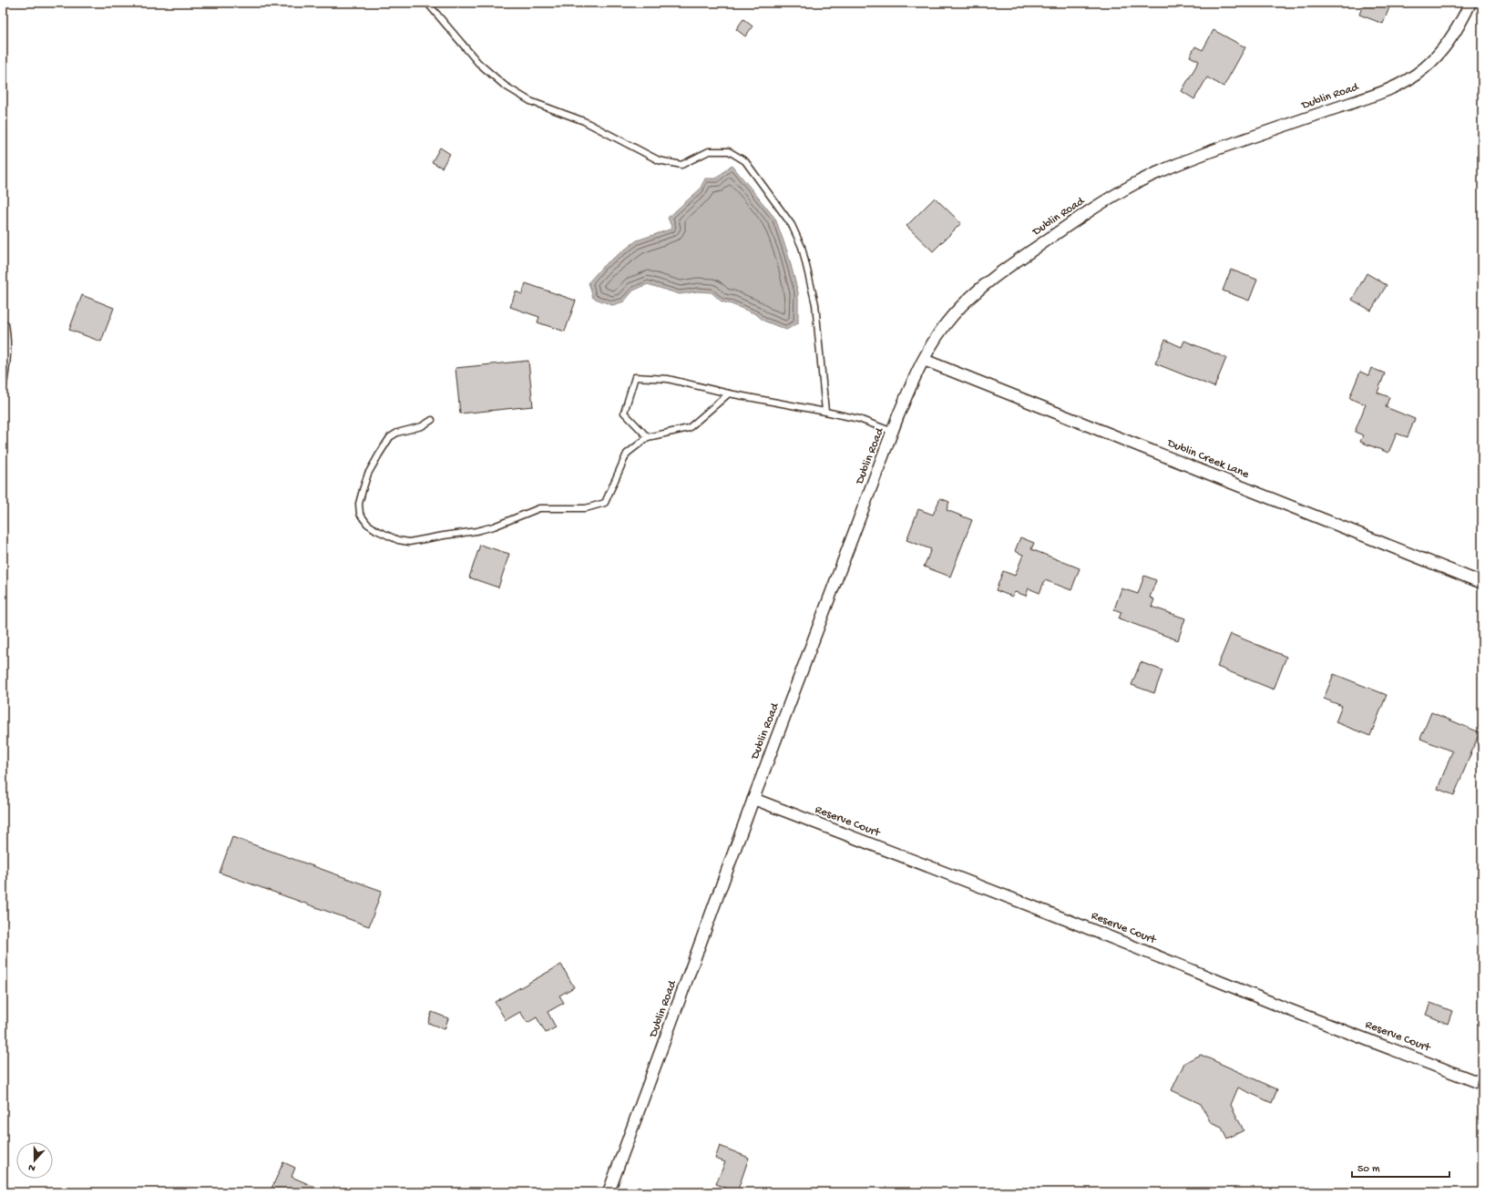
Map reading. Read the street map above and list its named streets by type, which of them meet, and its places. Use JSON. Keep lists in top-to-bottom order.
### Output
{
  "streets": {
    "street": ["Dublin Road", "Dublin Creek Lane", "Reserve Court"]
  },
  "crossings": [
    ["Dublin Road", "Dublin Creek Lane"],
    ["Dublin Road", "Reserve Court"]
  ],
  "scale_bar": "50 m",
  "north": "bottom"
}
